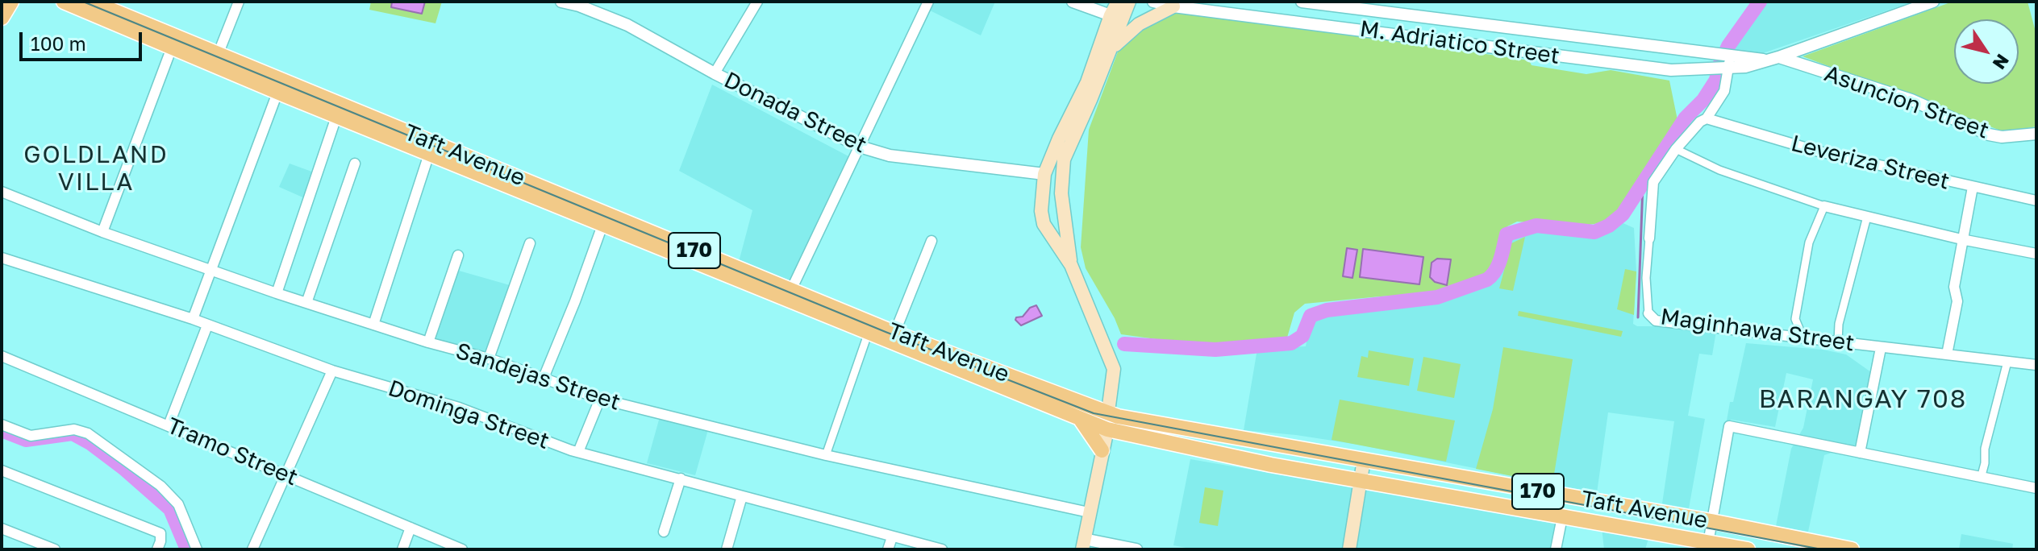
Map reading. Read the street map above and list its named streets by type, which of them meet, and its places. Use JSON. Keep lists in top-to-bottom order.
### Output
{
  "streets": {
    "main road": ["Taft Avenue", "170"],
    "street": [
      "M. Adriatico Street",
      "Asuncion Street",
      "Donada Street",
      "Leveriza Street",
      "Maginhawa Street",
      "Sandejas Street",
      "Dominga Street",
      "Tramo Street"
    ]
  },
  "crossings": [
    ["M. Adriatico Street", "Asuncion Street"],
    ["M. Adriatico Street", "Maginhawa Street"],
    ["Leveriza Street", "Maginhawa Street"]
  ],
  "districts": ["GOLDLAND VILLA", "BARANGAY 708"],
  "scale_bar": "100 m",
  "north": "bottom right"
}
